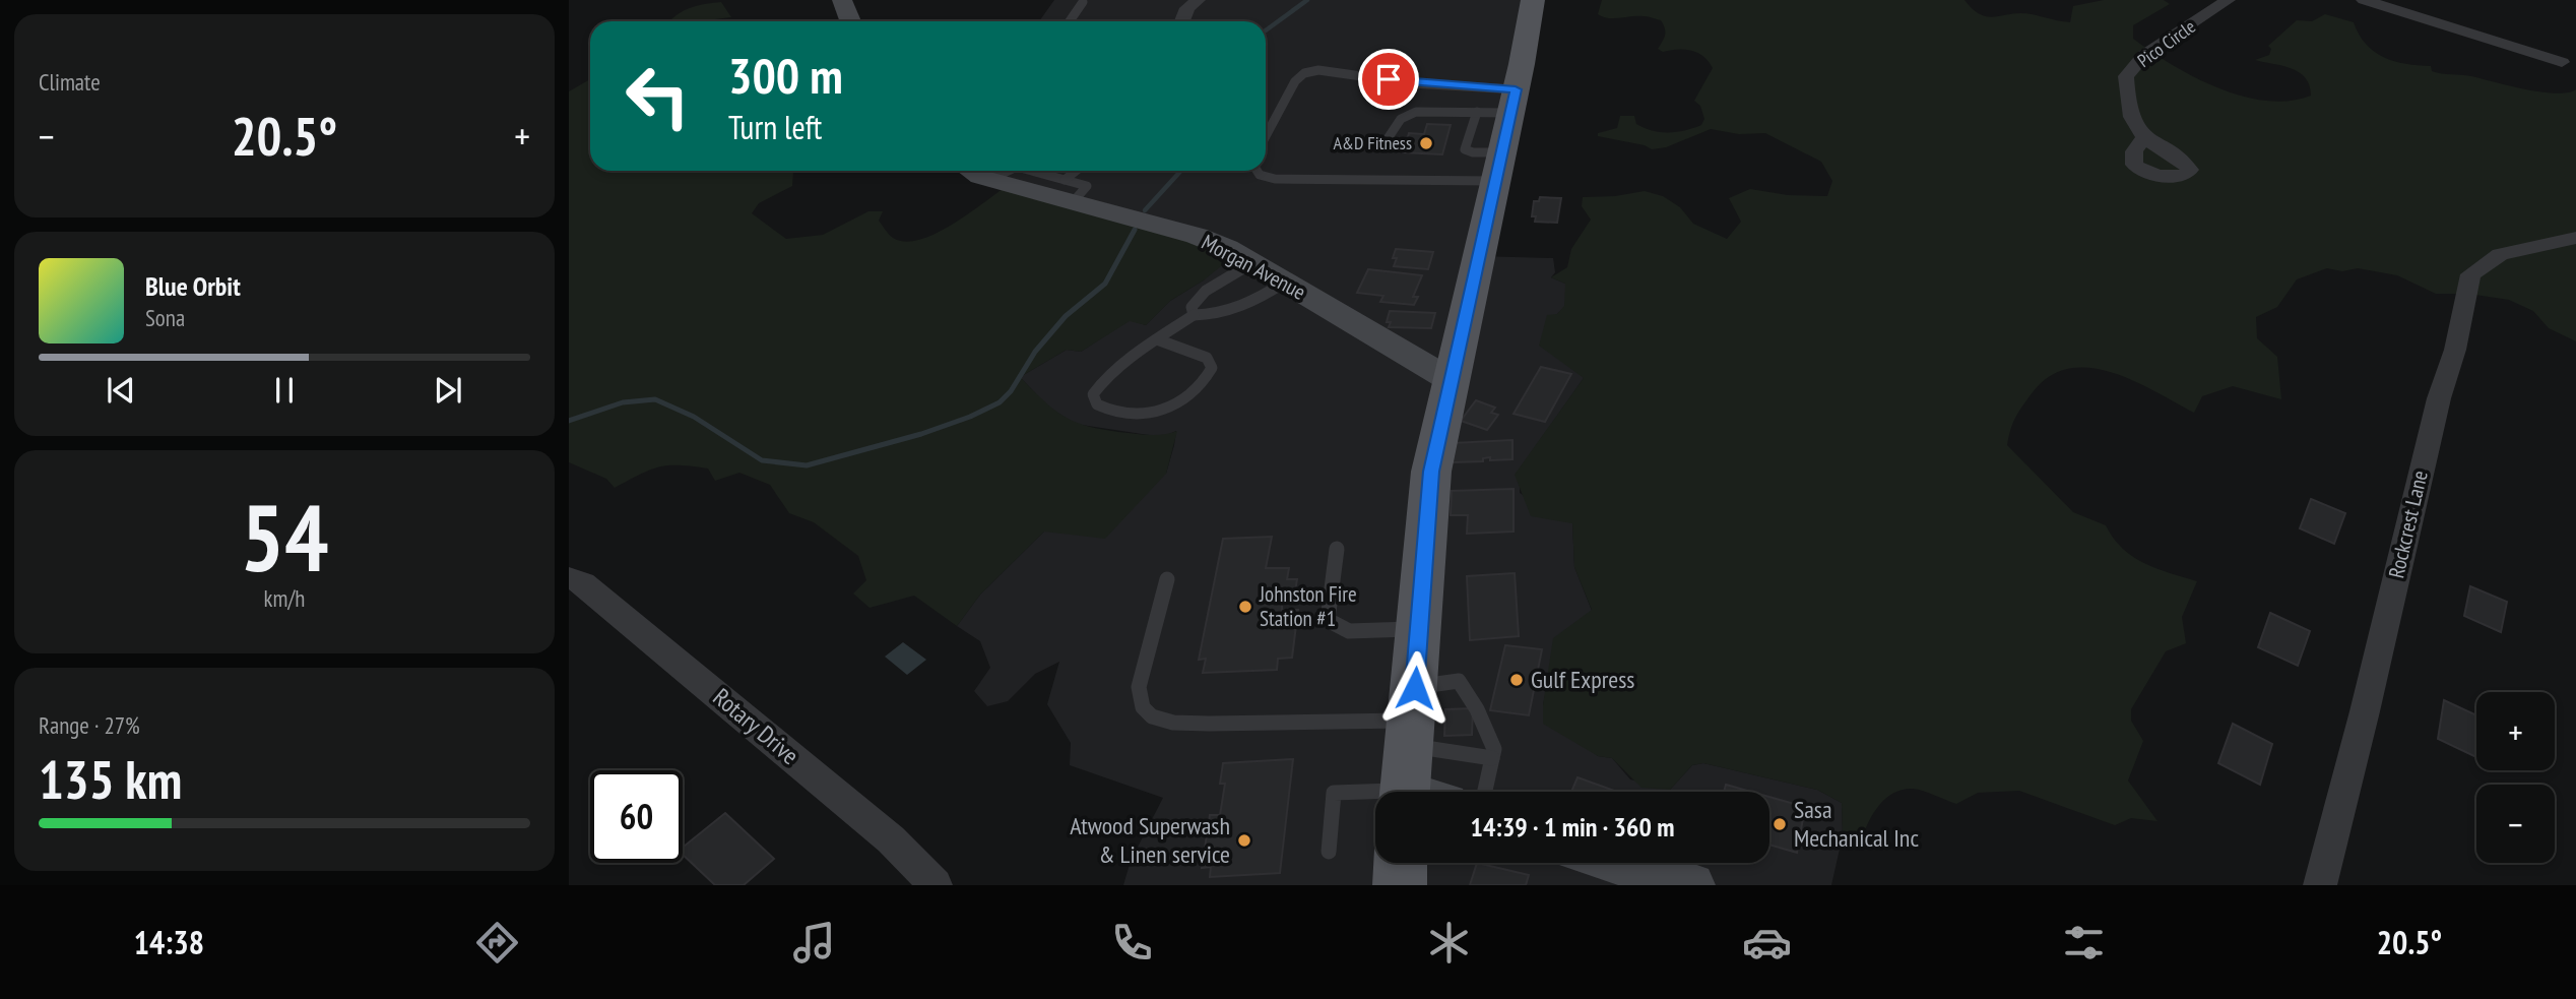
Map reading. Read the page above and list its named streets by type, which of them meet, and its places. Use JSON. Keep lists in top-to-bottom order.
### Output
{
  "streets": {
    "street": [
      "Pico Circle",
      "Morgan Avenue",
      "Rockcrest Lane",
      "Rotary Drive"
    ]
  },
  "places": [
    "A&D Fitness",
    "Johnston Fire Station #1",
    "Gulf Express",
    "Sasa Mechanical Inc",
    "Atwood Superwash & Linen service"
  ],
  "page": {
    "tile": [
      "Climate",
      ["54", "km/h"],
      ["Range · 27%", "135 km"]
    ],
    "turn": ["300 m", "Turn left"],
    "heat": ["−", "20.5°", "+"],
    "song": ["Blue Orbit", "Sona"],
    "map_buttons": ["+", "−"],
    "limit": "60",
    "trip": "14:39 · 1 min · 360 m",
    "tabs": ["14:38", "20.5°"]
  }
}
